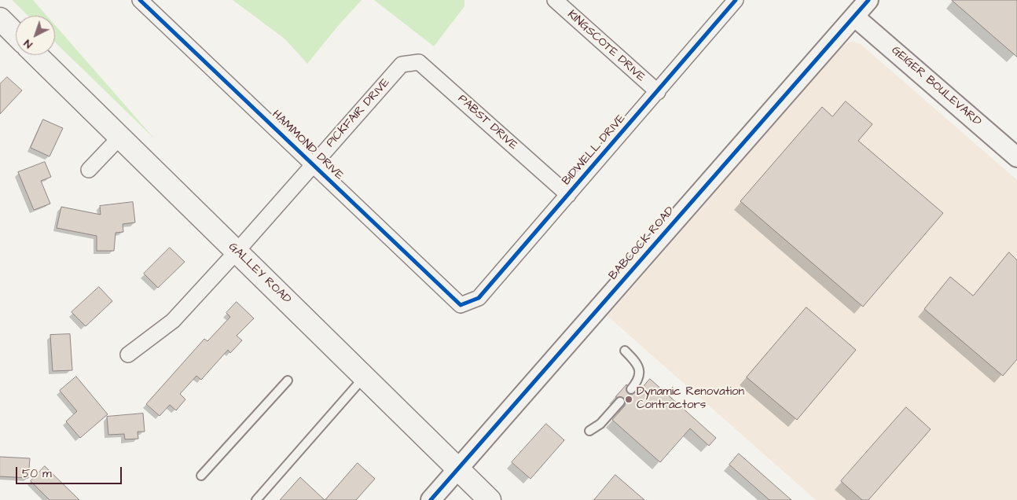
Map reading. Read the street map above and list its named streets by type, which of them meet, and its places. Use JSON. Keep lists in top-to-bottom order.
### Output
{
  "streets": {
    "main road": ["GALLEY ROAD"],
    "street": [
      "KINGSCOTE DRIVE",
      "GEIGER BOULEVARD",
      "PICKFAIR DRIVE",
      "PABST DRIVE",
      "HAMMOND DRIVE",
      "BIDWELL DRIVE",
      "BABCOCK ROAD"
    ]
  },
  "crossings": [
    ["KINGSCOTE DRIVE", "BIDWELL DRIVE"],
    ["GEIGER BOULEVARD", "BABCOCK ROAD"],
    ["PICKFAIR DRIVE", "PABST DRIVE"],
    ["PICKFAIR DRIVE", "HAMMOND DRIVE"],
    ["PICKFAIR DRIVE", "GALLEY ROAD"],
    ["PABST DRIVE", "BIDWELL DRIVE"],
    ["HAMMOND DRIVE", "BIDWELL DRIVE"],
    ["BABCOCK ROAD", "GALLEY ROAD"]
  ],
  "places": ["Dynamic Renovation Contractors"],
  "scale_bar": "50 m",
  "north": "bottom left"
}
